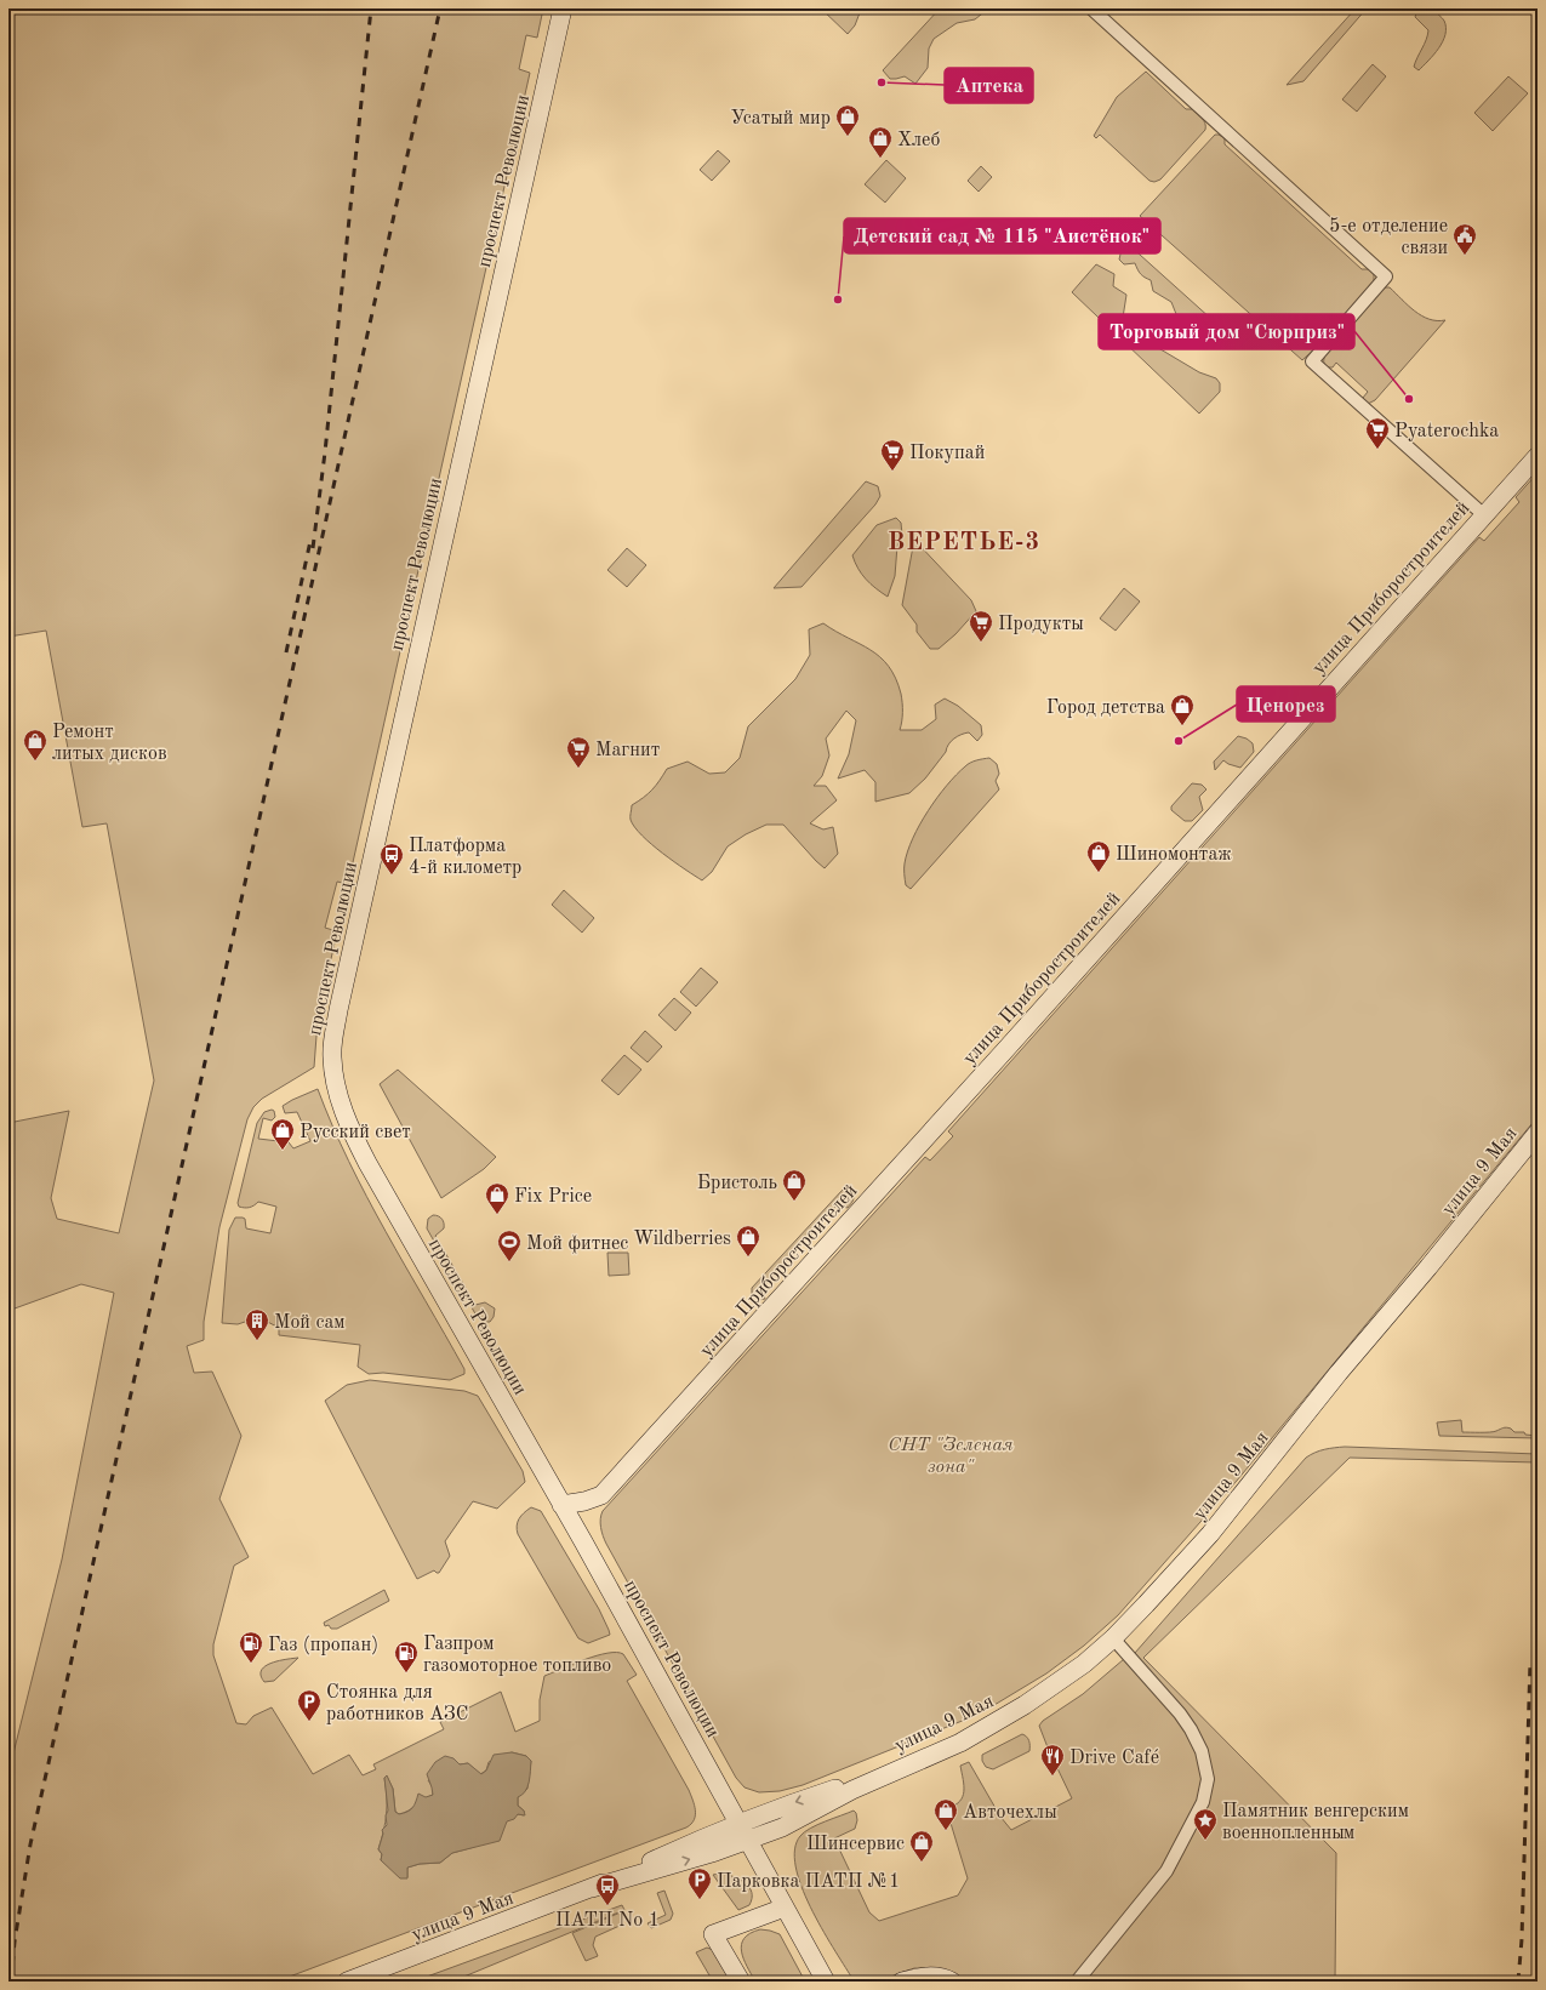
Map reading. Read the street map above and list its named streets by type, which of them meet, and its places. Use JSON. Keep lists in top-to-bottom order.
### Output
{
  "streets": {
    "main road": ["проспект Революции", "улица Приборостроителей", "улица 9 Мая"]
  },
  "crossings": [
    ["проспект Революции", "улица Приборостроителей"],
    ["проспект Революции", "улица 9 Мая"]
  ],
  "districts": ["ВЕРЕТЬЕ-3"],
  "parks": ["СНТ \"Зеленая зона\""],
  "places": {
    "other": [
      "Аптека",
      "Детский сад № 115 \"Аистёнок\"",
      "Торговый дом \"Сюрприз\"",
      "Ценорез"
    ],
    "shop": [
      "Усатый мир",
      "Хлеб",
      "Город детства",
      "Ремонт литых дисков",
      "Шиномонтаж",
      "Русский свет",
      "Бристоль",
      "Fix Price",
      "Wildberries",
      "Авточехлы",
      "Шинсервис"
    ],
    "public building": ["5-е отделение связи"],
    "supermarket": [
      "Pyaterochka",
      "Покупай",
      "Продукты",
      "Магнит"
    ],
    "bus stop": ["Платформа 4-й километр", "ПАТП No 1"],
    "sports": ["Мой фитнес"],
    "building": ["Мой сам"],
    "fuel station": ["Газ (пропан)", "Газпром газомоторное топливо"],
    "parking": ["Стоянка для работников АЗС", "Парковка ПАТП №1"],
    "restaurant": ["Drive Café"],
    "place": ["Памятник венгерским военнопленным"]
  }
}
